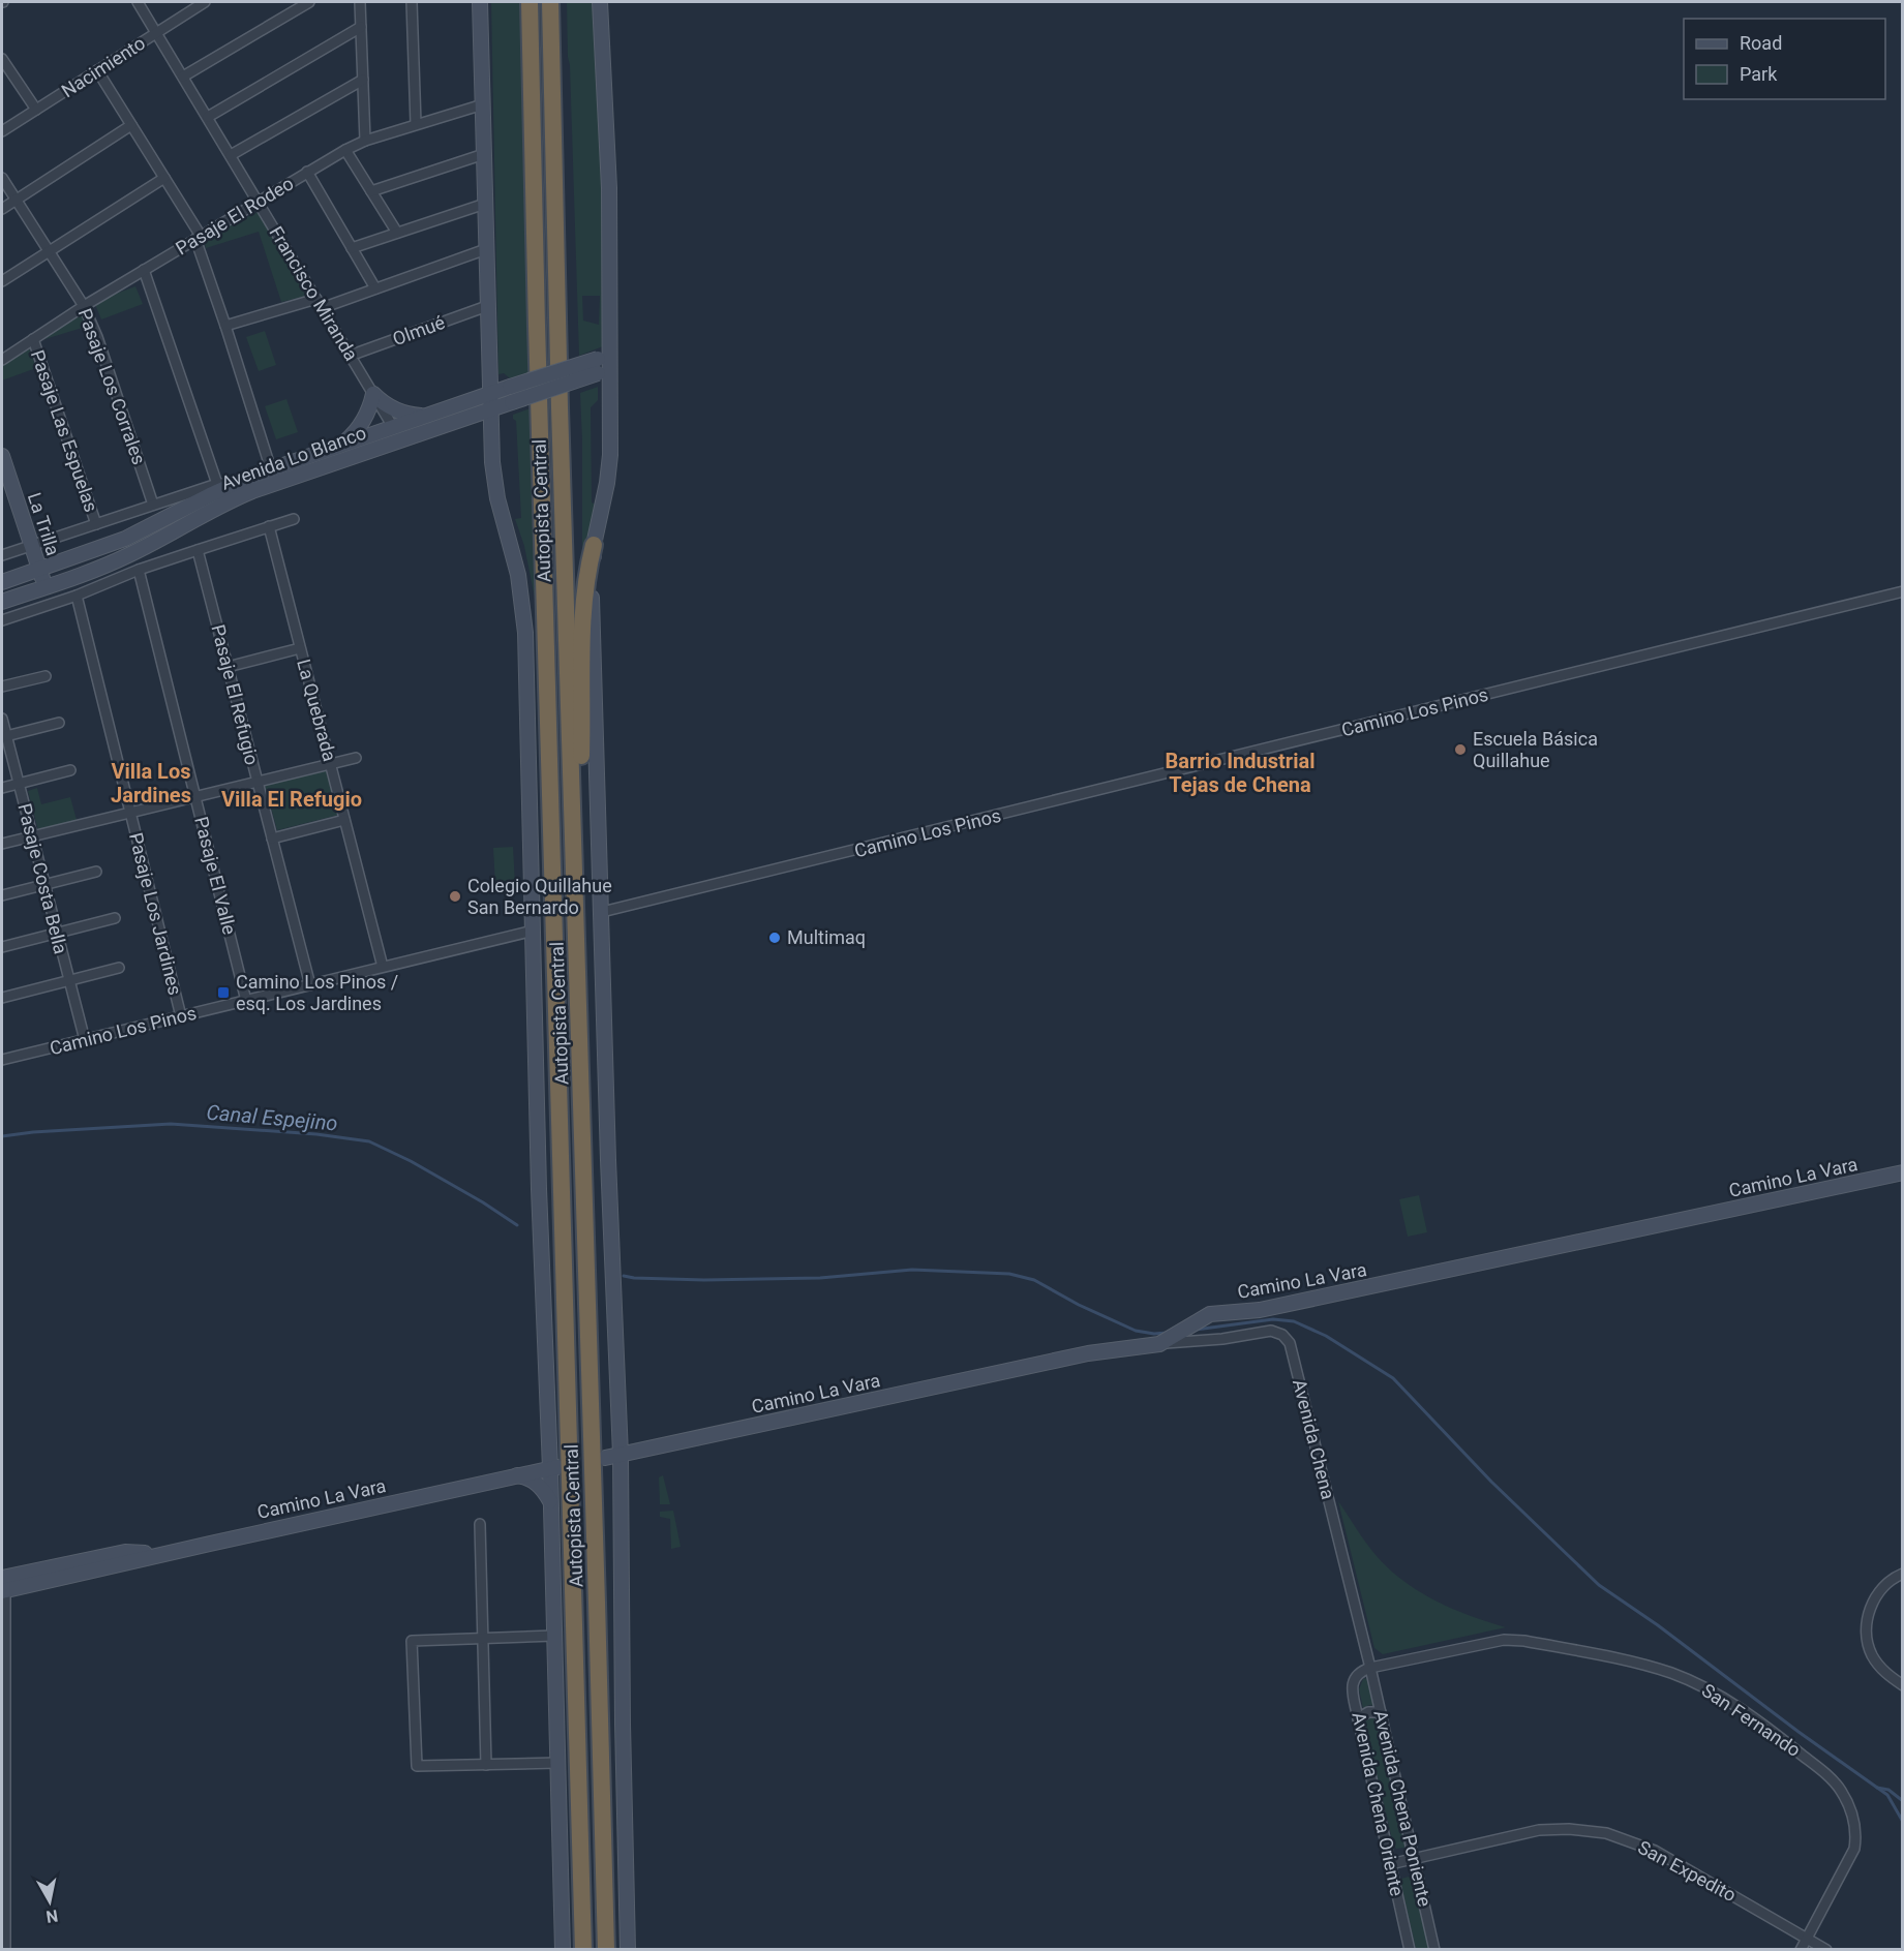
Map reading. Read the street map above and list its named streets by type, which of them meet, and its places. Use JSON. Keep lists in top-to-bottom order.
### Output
{
  "streets": {
    "highway": ["Autopista Central"],
    "street": [
      "Nacimiento",
      "Pasaje El Rodeo",
      "Francisco Miranda",
      "Olmué",
      "Pasaje Los Corrales",
      "Pasaje Las Espuelas",
      "Avenida Lo Blanco",
      "La Trilla",
      "Pasaje El Refugio",
      "La Quebrada",
      "Camino Los Pinos",
      "Pasaje El Valle",
      "Pasaje Costa Bella",
      "Pasaje Los Jardines",
      "Camino La Vara",
      "Avenida Chena",
      "San Fernando",
      "Avenida Chena Oriente",
      "Avenida Chena Poniente",
      "San Expedito"
    ]
  },
  "crossings": [
    ["Nacimiento", "Francisco Miranda"],
    ["Pasaje El Rodeo", "Francisco Miranda"],
    ["Pasaje El Rodeo", "Pasaje Los Corrales"],
    ["Pasaje El Rodeo", "Pasaje Las Espuelas"],
    ["Francisco Miranda", "Olmué"],
    ["Francisco Miranda", "Avenida Lo Blanco"],
    ["Pasaje Los Corrales", "Avenida Lo Blanco"],
    ["Pasaje Las Espuelas", "Avenida Lo Blanco"],
    ["Avenida Lo Blanco", "La Trilla"],
    ["Pasaje El Refugio", "Camino Los Pinos"],
    ["La Quebrada", "Camino Los Pinos"],
    ["Camino Los Pinos", "Pasaje El Valle"],
    ["Camino Los Pinos", "Pasaje Costa Bella"],
    ["Camino Los Pinos", "Pasaje Los Jardines"],
    ["Camino La Vara", "Avenida Chena"],
    ["Avenida Chena", "San Fernando"],
    ["Avenida Chena", "Avenida Chena Oriente"],
    ["Avenida Chena", "Avenida Chena Poniente"],
    ["San Fernando", "Avenida Chena Oriente"],
    ["San Fernando", "Avenida Chena Poniente"],
    ["San Fernando", "San Expedito"],
    ["Avenida Chena Oriente", "Avenida Chena Poniente"],
    ["Avenida Chena Oriente", "San Expedito"],
    ["Avenida Chena Poniente", "San Expedito"]
  ],
  "districts": ["Barrio Industrial Tejas de Chena", "Villa Los Jardines", "Villa El Refugio"],
  "water": ["Canal Espejino"],
  "places": {
    "other": ["Escuela Básica Quillahue", "Colegio Quillahue San Bernardo", "Multimaq"],
    "transit": ["Camino Los Pinos / esq. Los Jardines"]
  },
  "legend": ["Road", "Park"],
  "north": "bottom"
}
